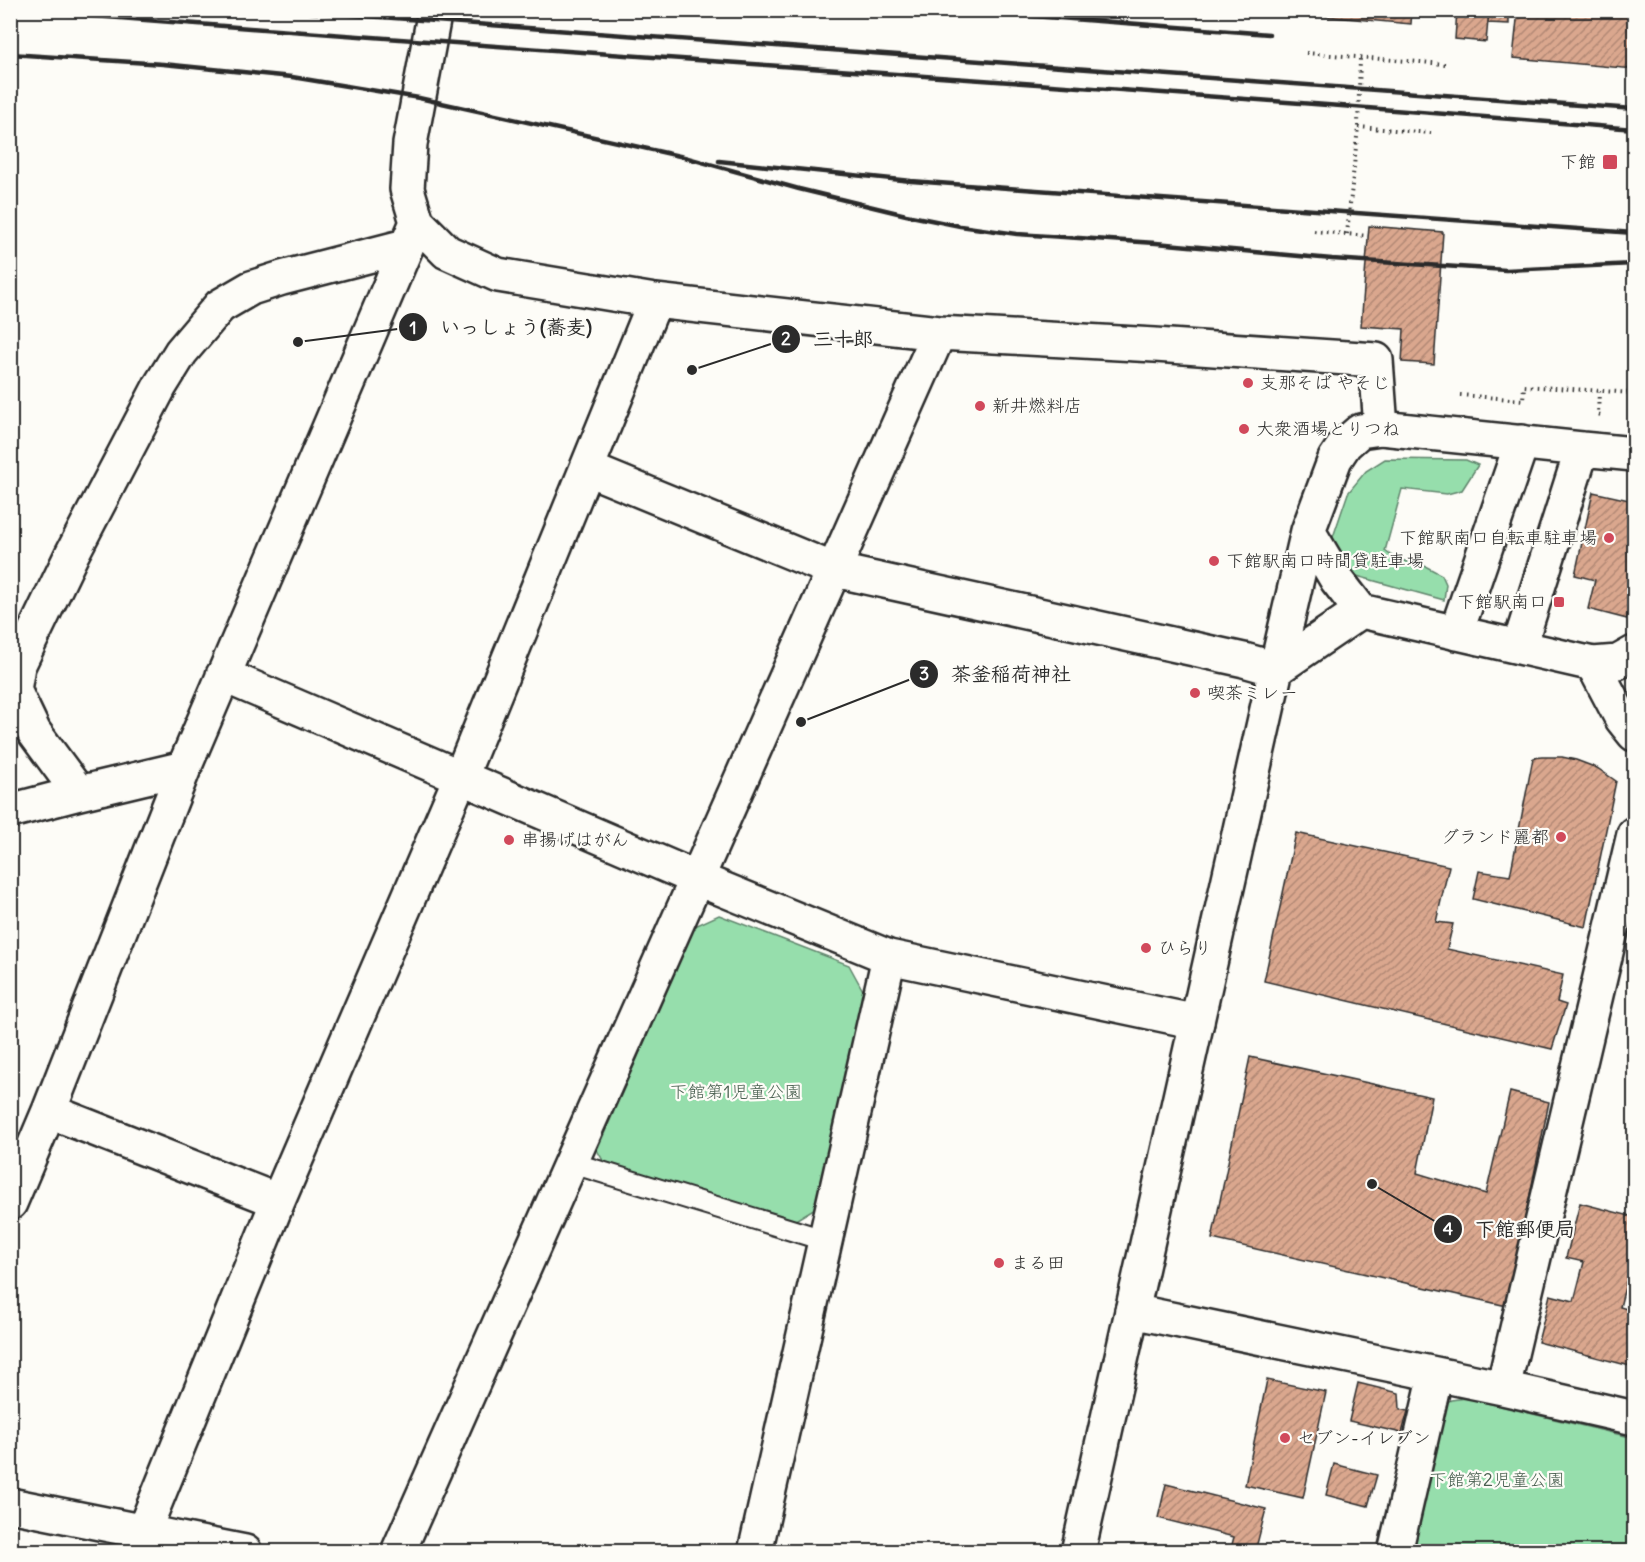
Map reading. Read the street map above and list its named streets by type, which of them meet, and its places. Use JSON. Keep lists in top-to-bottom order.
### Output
{
  "parks": ["下館第1児童公園", "下館第2児童公園"],
  "places": {
    "transit": ["下館", "下館駅南口"],
    "other": [
      "いっしょう(蕎麦)",
      "三十郎",
      "支那そば やそじ",
      "新井燃料店",
      "大衆酒場とりつね",
      "下館駅南口自転車駐車場",
      "下館駅南口時間貸駐車場",
      "喫茶ミレー",
      "茶釜稲荷神社",
      "グランド麗都",
      "串揚げはがん",
      "ひらり",
      "下館郵便局",
      "まる田",
      "セブン-イレブン"
    ]
  }
}
